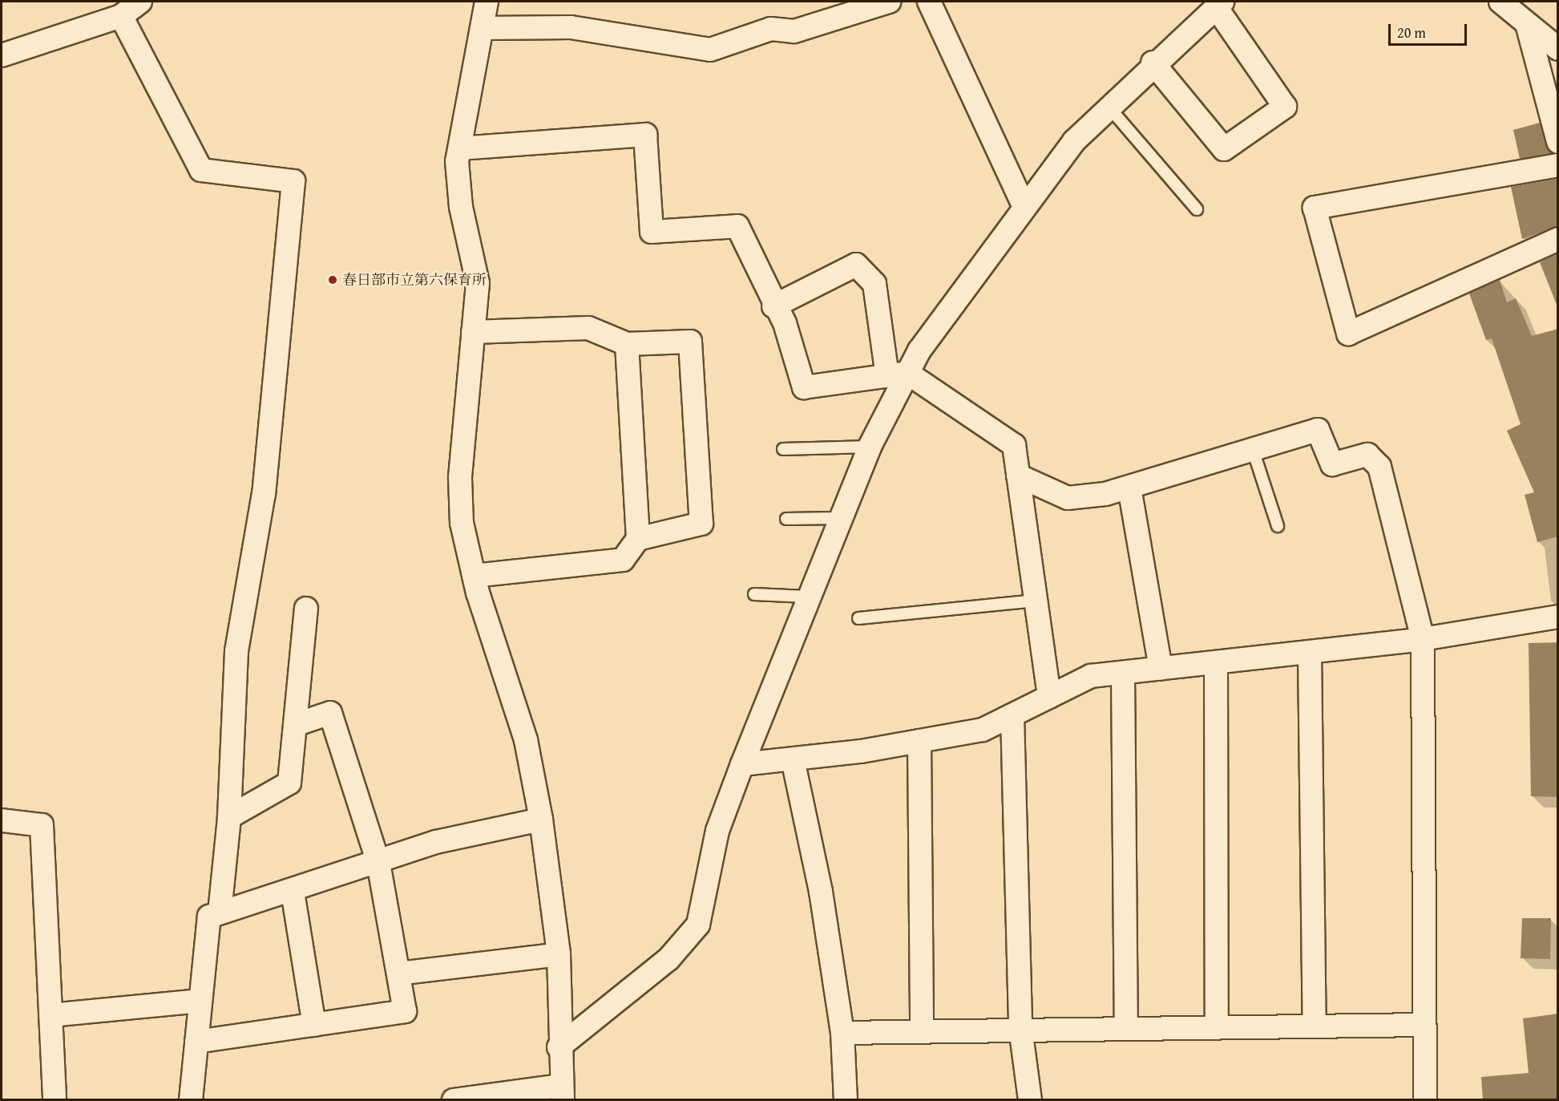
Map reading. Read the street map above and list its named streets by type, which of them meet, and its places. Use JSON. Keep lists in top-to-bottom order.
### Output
{
  "places": ["春日部市立第六保育所"],
  "scale_bar": "20 m"
}
